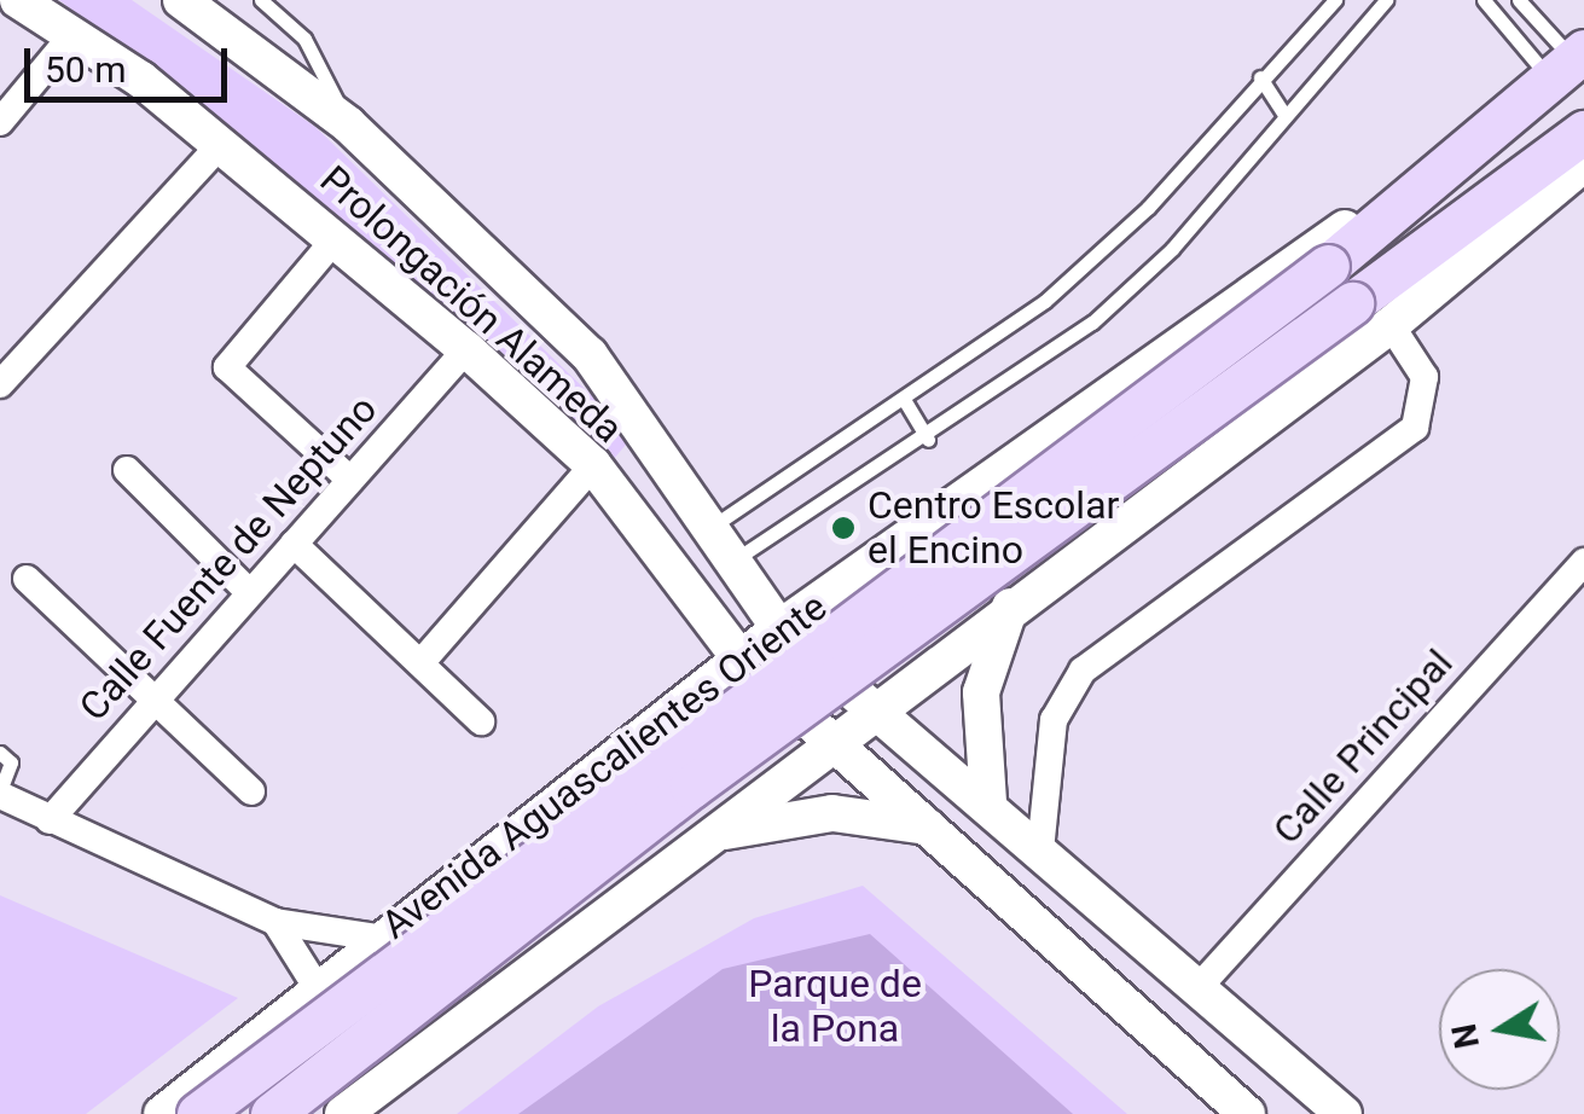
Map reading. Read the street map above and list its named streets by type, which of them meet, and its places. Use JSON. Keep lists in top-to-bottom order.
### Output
{
  "streets": {
    "main road": ["Prolongación Alameda", "Avenida Aguascalientes Oriente"],
    "street": ["Calle Fuente de Neptuno", "Calle Principal"]
  },
  "crossings": [
    ["Prolongación Alameda", "Calle Fuente de Neptuno"],
    ["Prolongación Alameda", "Calle Principal"],
    ["Prolongación Alameda", "Avenida Aguascalientes Oriente"]
  ],
  "parks": ["Parque de la Pona"],
  "places": ["Centro Escolar el Encino"],
  "scale_bar": "50 m",
  "north": "left"
}
